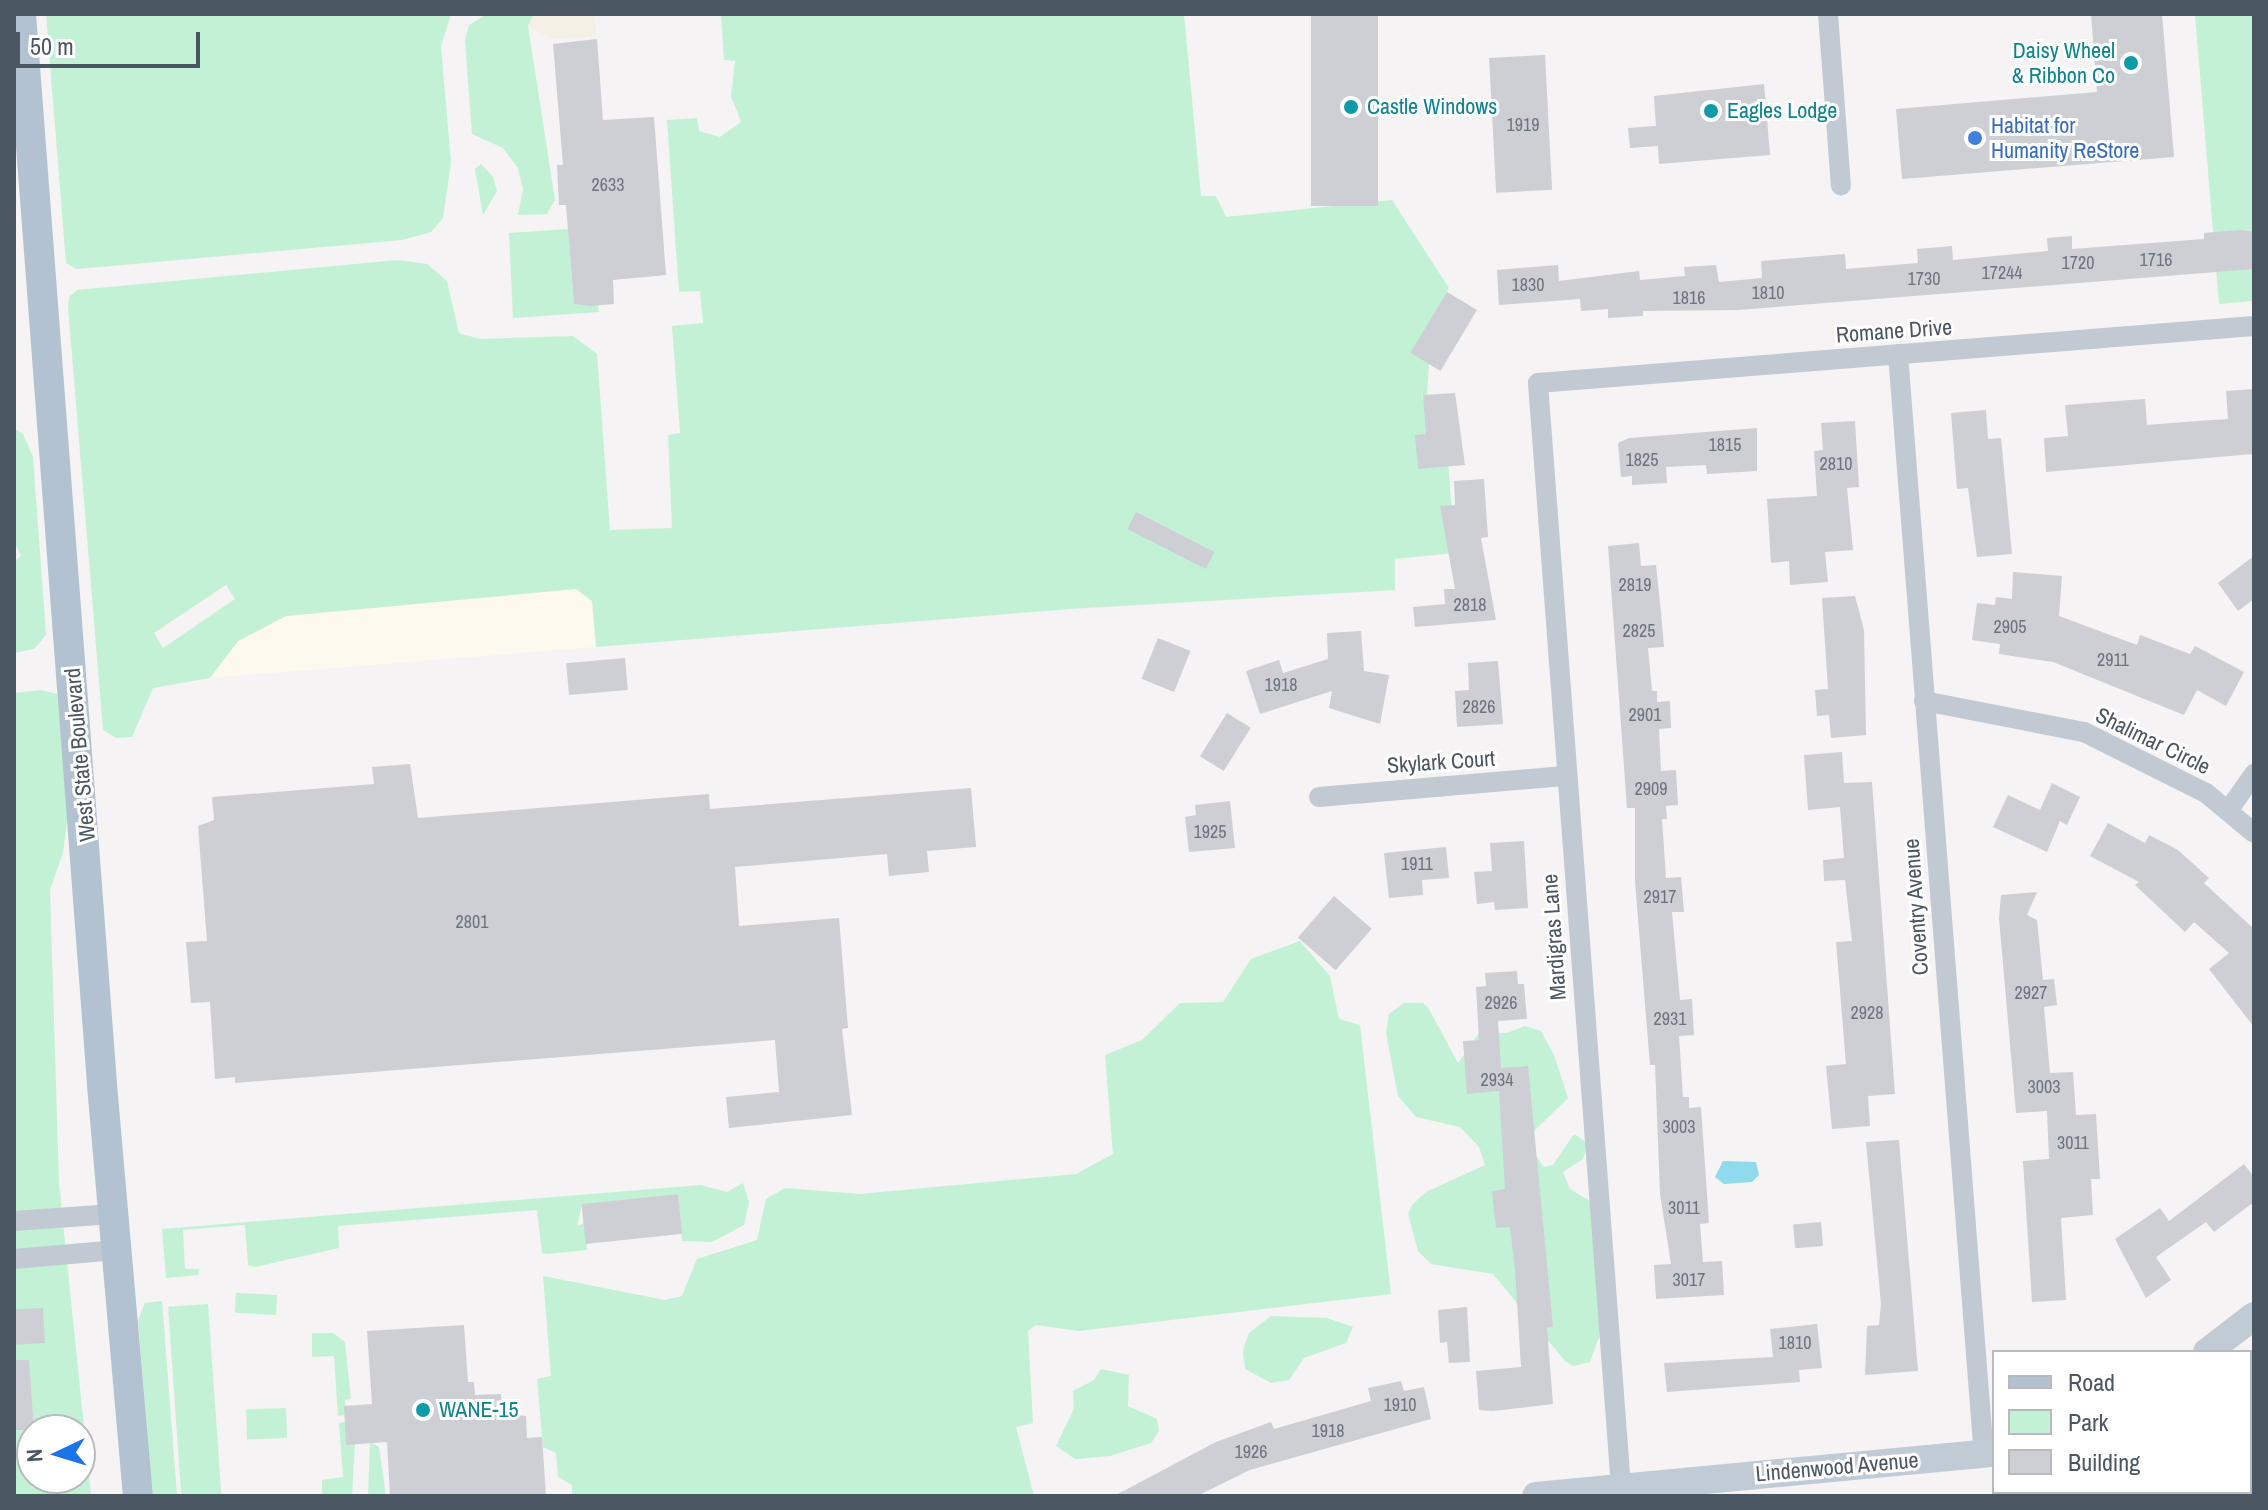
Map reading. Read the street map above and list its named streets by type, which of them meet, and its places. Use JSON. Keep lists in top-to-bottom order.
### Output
{
  "streets": {
    "main road": ["West State Boulevard"],
    "street": [
      "Romane Drive",
      "Shalimar Circle",
      "Skylark Court",
      "Coventry Avenue",
      "Mardigras Lane",
      "Lindenwood Avenue"
    ]
  },
  "crossings": [
    ["Romane Drive", "Coventry Avenue"],
    ["Romane Drive", "Mardigras Lane"],
    ["Shalimar Circle", "Coventry Avenue"],
    ["Skylark Court", "Mardigras Lane"],
    ["Coventry Avenue", "Lindenwood Avenue"],
    ["Mardigras Lane", "Lindenwood Avenue"]
  ],
  "places": [
    "Daisy Wheel & Ribbon Co",
    "Castle Windows",
    "Eagles Lodge",
    "Habitat for Humanity ReStore",
    "WANE-15"
  ],
  "house_numbers": [
    "1919",
    "2633",
    "1716",
    "1720",
    "17244",
    "1730",
    "1830",
    "1810",
    "1816",
    "1815",
    "1825",
    "2810",
    "2819",
    "2818",
    "2905",
    "2825",
    "2911",
    "1918",
    "2826",
    "2901",
    "2909",
    "1925",
    "1911",
    "2917",
    "2801",
    "2927",
    "2926",
    "2928",
    "2931",
    "2934",
    "3003",
    "3003",
    "3011",
    "3011",
    "3017",
    "1810",
    "1910",
    "1918",
    "1926"
  ],
  "legend": ["Road", "Park", "Building"],
  "scale_bar": "50 m",
  "north": "left"
}
